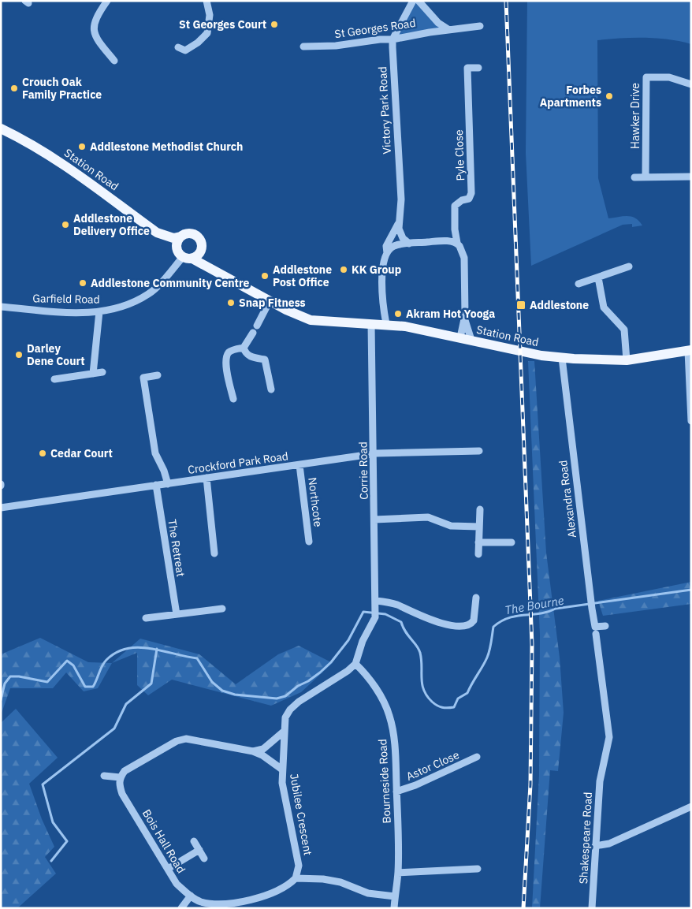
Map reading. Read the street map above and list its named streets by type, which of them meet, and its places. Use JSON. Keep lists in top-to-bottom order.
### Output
{
  "streets": {
    "main road": ["Station Road"],
    "street": [
      "St Georges Road",
      "Victory Park Road",
      "Hawker Drive",
      "Pyle Close",
      "Garfield Road",
      "Crockford Park Road",
      "Corrie Road",
      "Alexandra Road",
      "Northcote",
      "The Retreat",
      "Astor Close",
      "Bourneside Road",
      "Jubilee Crescent",
      "Shakespeare Road",
      "Bois Hall Road"
    ]
  },
  "crossings": [
    ["St Georges Road", "Victory Park Road"],
    ["Victory Park Road", "Pyle Close"],
    ["Victory Park Road", "Station Road"],
    ["Pyle Close", "Station Road"],
    ["Station Road", "Garfield Road"],
    ["Station Road", "Corrie Road"],
    ["Station Road", "Alexandra Road"],
    ["Crockford Park Road", "Corrie Road"],
    ["Crockford Park Road", "Northcote"],
    ["Crockford Park Road", "The Retreat"],
    ["Corrie Road", "Bourneside Road"],
    ["Astor Close", "Bourneside Road"],
    ["Jubilee Crescent", "Bois Hall Road"]
  ],
  "water": ["The Bourne"],
  "places": {
    "other": [
      "St Georges Court",
      "Crouch Oak Family Practice",
      "Forbes Apartments",
      "Addlestone Methodist Church",
      "Addlestone Delivery Office",
      "KK Group",
      "Addlestone Post Office",
      "Addlestone Community Centre",
      "Snap Fitness",
      "Akram Hot Yooga",
      "Darley Dene Court",
      "Cedar Court"
    ],
    "transit": ["Addlestone"]
  }
}
